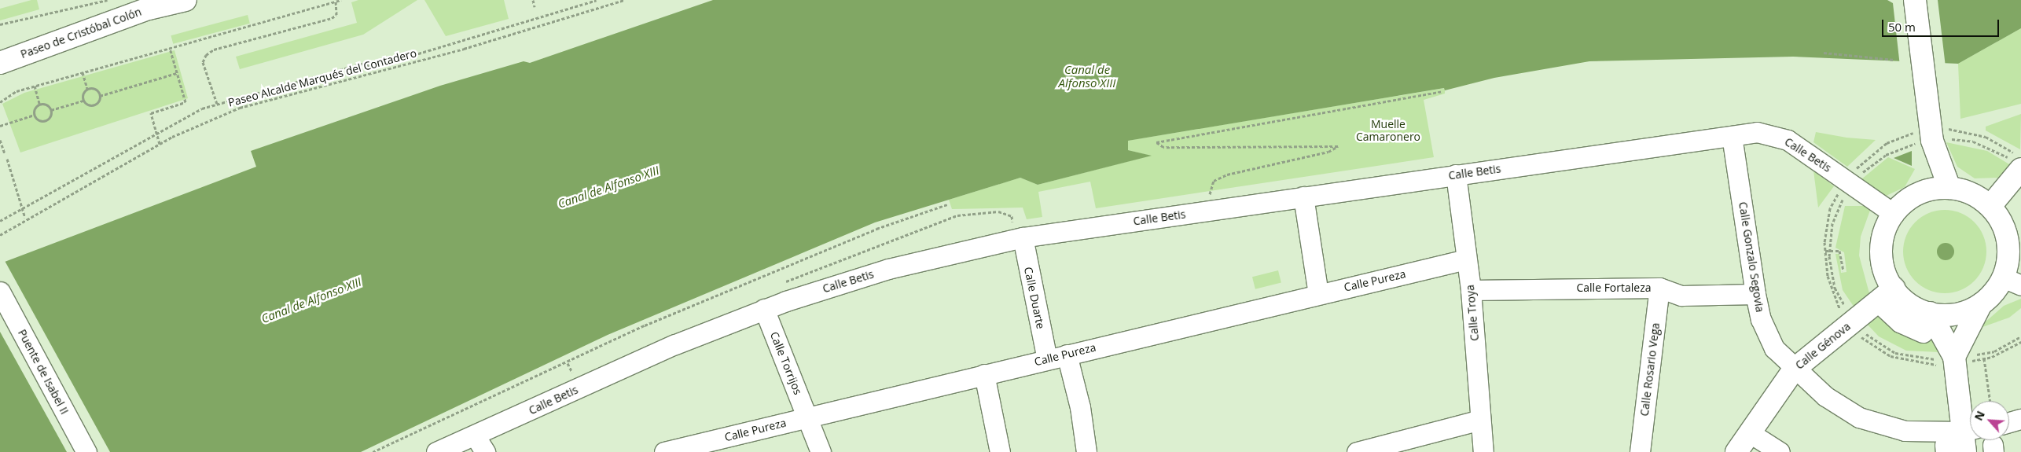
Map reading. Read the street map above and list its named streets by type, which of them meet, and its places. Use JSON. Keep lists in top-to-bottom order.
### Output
{
  "streets": {
    "main road": ["Paseo de Cristóbal Colón", "Calle Génova"],
    "street": [
      "Calle Betis",
      "Calle Gonzalo Segovia",
      "Calle Pureza",
      "Calle Fortaleza",
      "Calle Duarte",
      "Calle Troya",
      "Calle Torrijos",
      "Calle Rosario Vega",
      "Puente de Isabel II"
    ],
    "path": ["Paseo Alcalde Marqués del Contadero"]
  },
  "crossings": [
    ["Calle Betis", "Calle Gonzalo Segovia"],
    ["Calle Betis", "Calle Duarte"],
    ["Calle Betis", "Calle Troya"],
    ["Calle Betis", "Calle Génova"],
    ["Calle Betis", "Calle Torrijos"],
    ["Calle Gonzalo Segovia", "Calle Fortaleza"],
    ["Calle Gonzalo Segovia", "Calle Génova"],
    ["Calle Pureza", "Calle Duarte"],
    ["Calle Pureza", "Calle Troya"],
    ["Calle Pureza", "Calle Torrijos"],
    ["Calle Fortaleza", "Calle Troya"],
    ["Calle Fortaleza", "Calle Rosario Vega"]
  ],
  "water": ["Canal de Alfonso XIII"],
  "parks": ["Muelle Camaronero"],
  "scale_bar": "50 m",
  "north": "top left"
}
